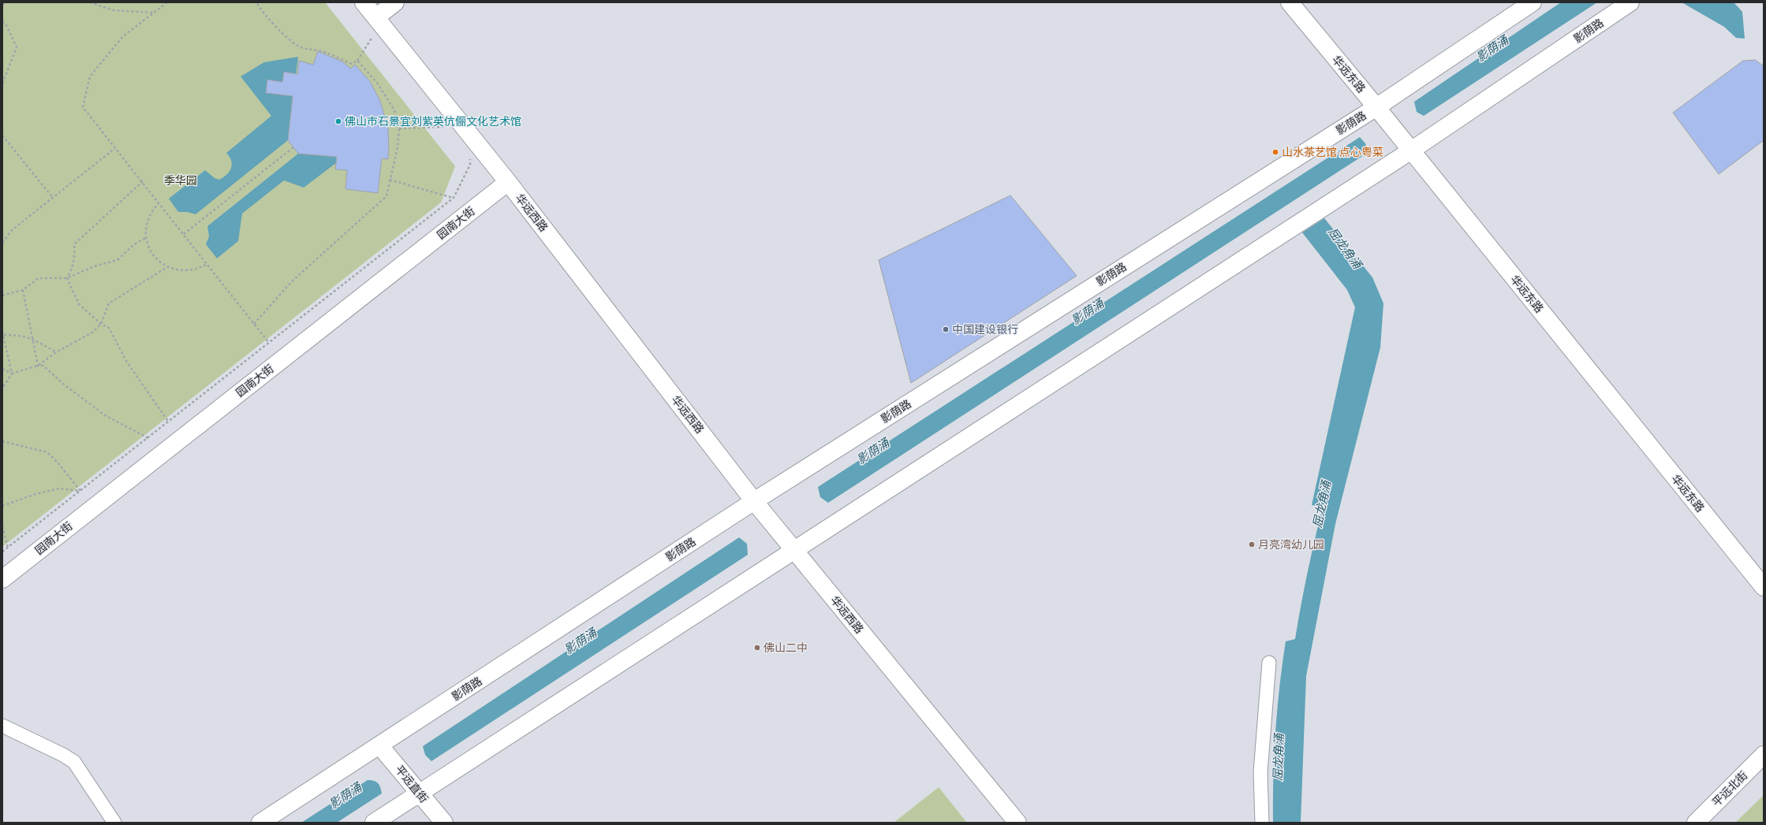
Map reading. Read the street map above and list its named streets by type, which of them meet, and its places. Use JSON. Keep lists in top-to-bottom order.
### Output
{
  "streets": {
    "street": [
      "影荫路",
      "华远东路",
      "华远西路",
      "园南大街",
      "平远直街",
      "平远北街"
    ]
  },
  "crossings": [
    ["影荫路", "华远东路"],
    ["影荫路", "华远西路"],
    ["影荫路", "平远直街"],
    ["华远西路", "园南大街"]
  ],
  "water": ["影荫涌", "屈龙角涌"],
  "parks": ["季华园"],
  "places": [
    "佛山市石景宜刘紫英伉俪文化艺术馆",
    "山水茶艺馆·点心粤菜",
    "中国建设银行",
    "月亮湾幼儿园",
    "佛山二中"
  ]
}
